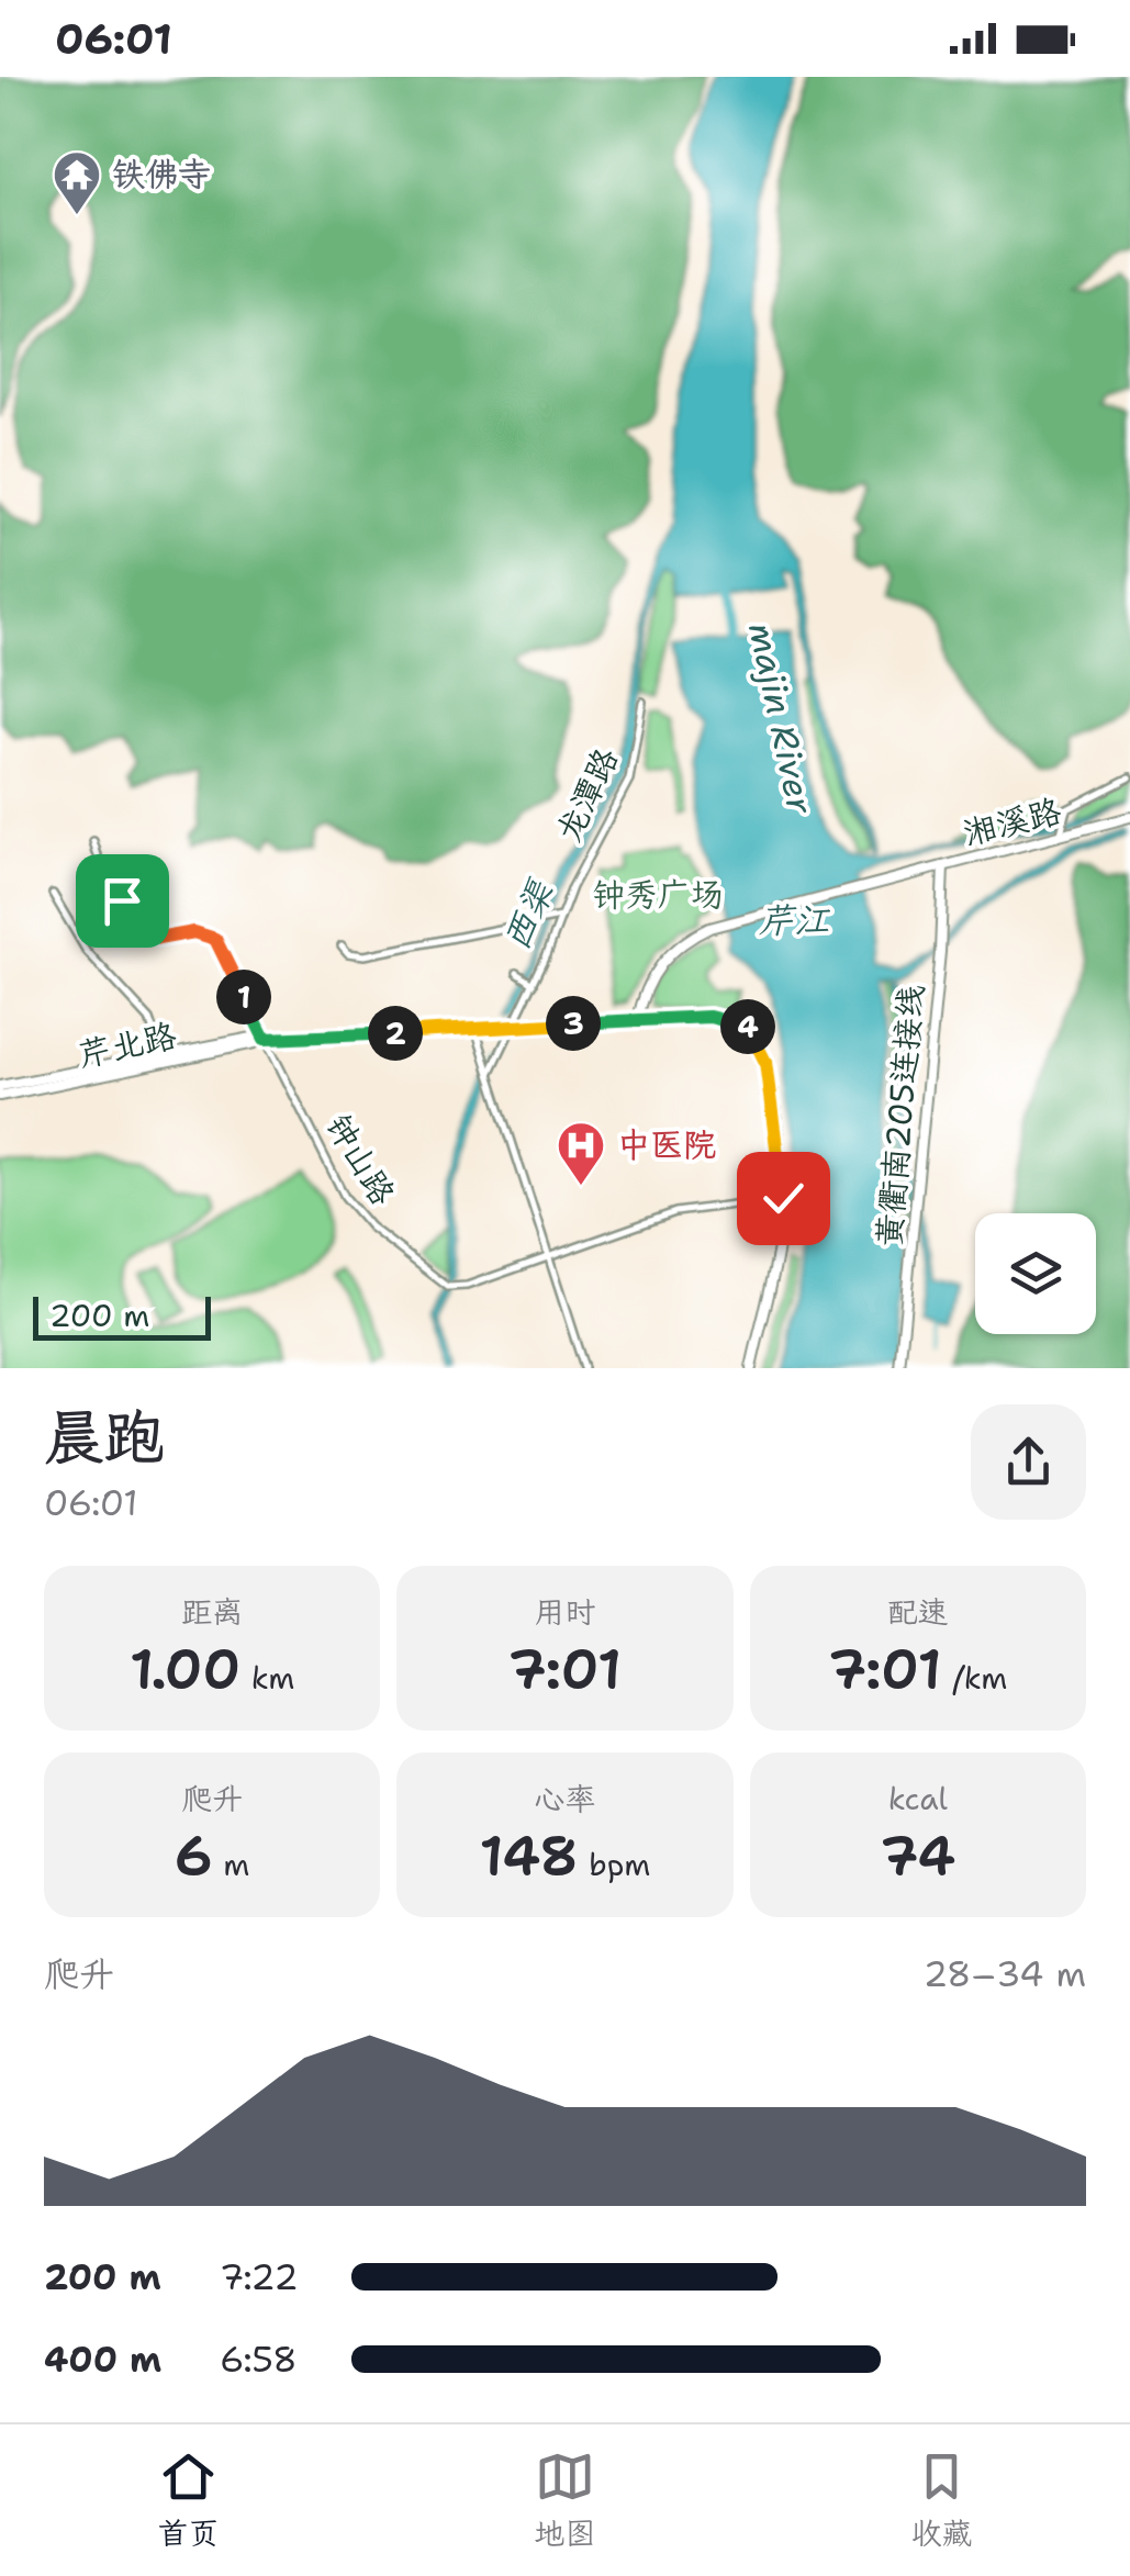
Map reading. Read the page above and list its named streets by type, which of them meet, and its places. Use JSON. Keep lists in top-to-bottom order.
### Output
{
  "streets": {
    "main road": ["湘溪路", "芹北路", "黄衢南205连接线"],
    "street": ["龙潭路", "钟山路"]
  },
  "crossings": [
    ["龙潭路", "芹北路"],
    ["湘溪路", "芹北路"],
    ["湘溪路", "黄衢南205连接线"],
    ["芹北路", "钟山路"]
  ],
  "water": ["majin River", "西渠", "芹江"],
  "parks": ["钟秀广场"],
  "places": {
    "temple": ["铁佛寺"],
    "hospital": ["中医院"]
  },
  "scale_bar": "200 m",
  "page": {
    "status": "06:01",
    "pins": [
      "1",
      "3",
      "4",
      "2"
    ],
    "scale": "200 m",
    "heading": ["晨跑", "06:01"],
    "stats": [
      ["距离", "1.00 km"],
      ["用时", "7:01"],
      ["配速", "7:01 /km"],
      ["爬升", "6 m"],
      ["心率", "148 bpm"],
      ["kcal", "74"]
    ],
    "chart": ["爬升", "28–34 m"],
    "list": [
      {
        "name": "200 m",
        "note": "7:22"
      },
      {
        "name": "400 m",
        "note": "6:58"
      }
    ],
    "tabs": ["首页", "地图", "收藏"]
  }
}
